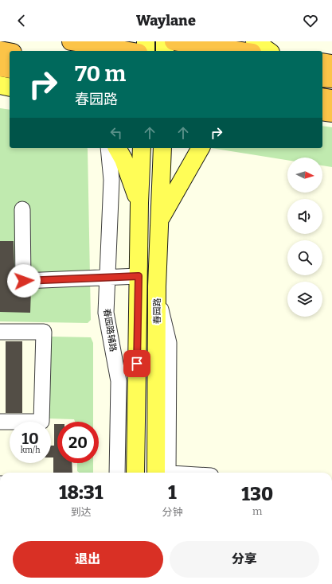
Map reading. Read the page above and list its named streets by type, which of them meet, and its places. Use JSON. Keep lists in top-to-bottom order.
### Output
{
  "streets": {
    "main road": ["春园路"],
    "street": ["春园路辅路"]
  },
  "north": "right",
  "page": {
    "header": "Waylane",
    "turn": ["70 m", "春园路"],
    "speed": "10 km/h",
    "limit": "20",
    "eta": [
      "18:31",
      "到达",
      "1",
      "分钟",
      "130",
      "m"
    ],
    "buttons": ["退出", "分享"]
  }
}
